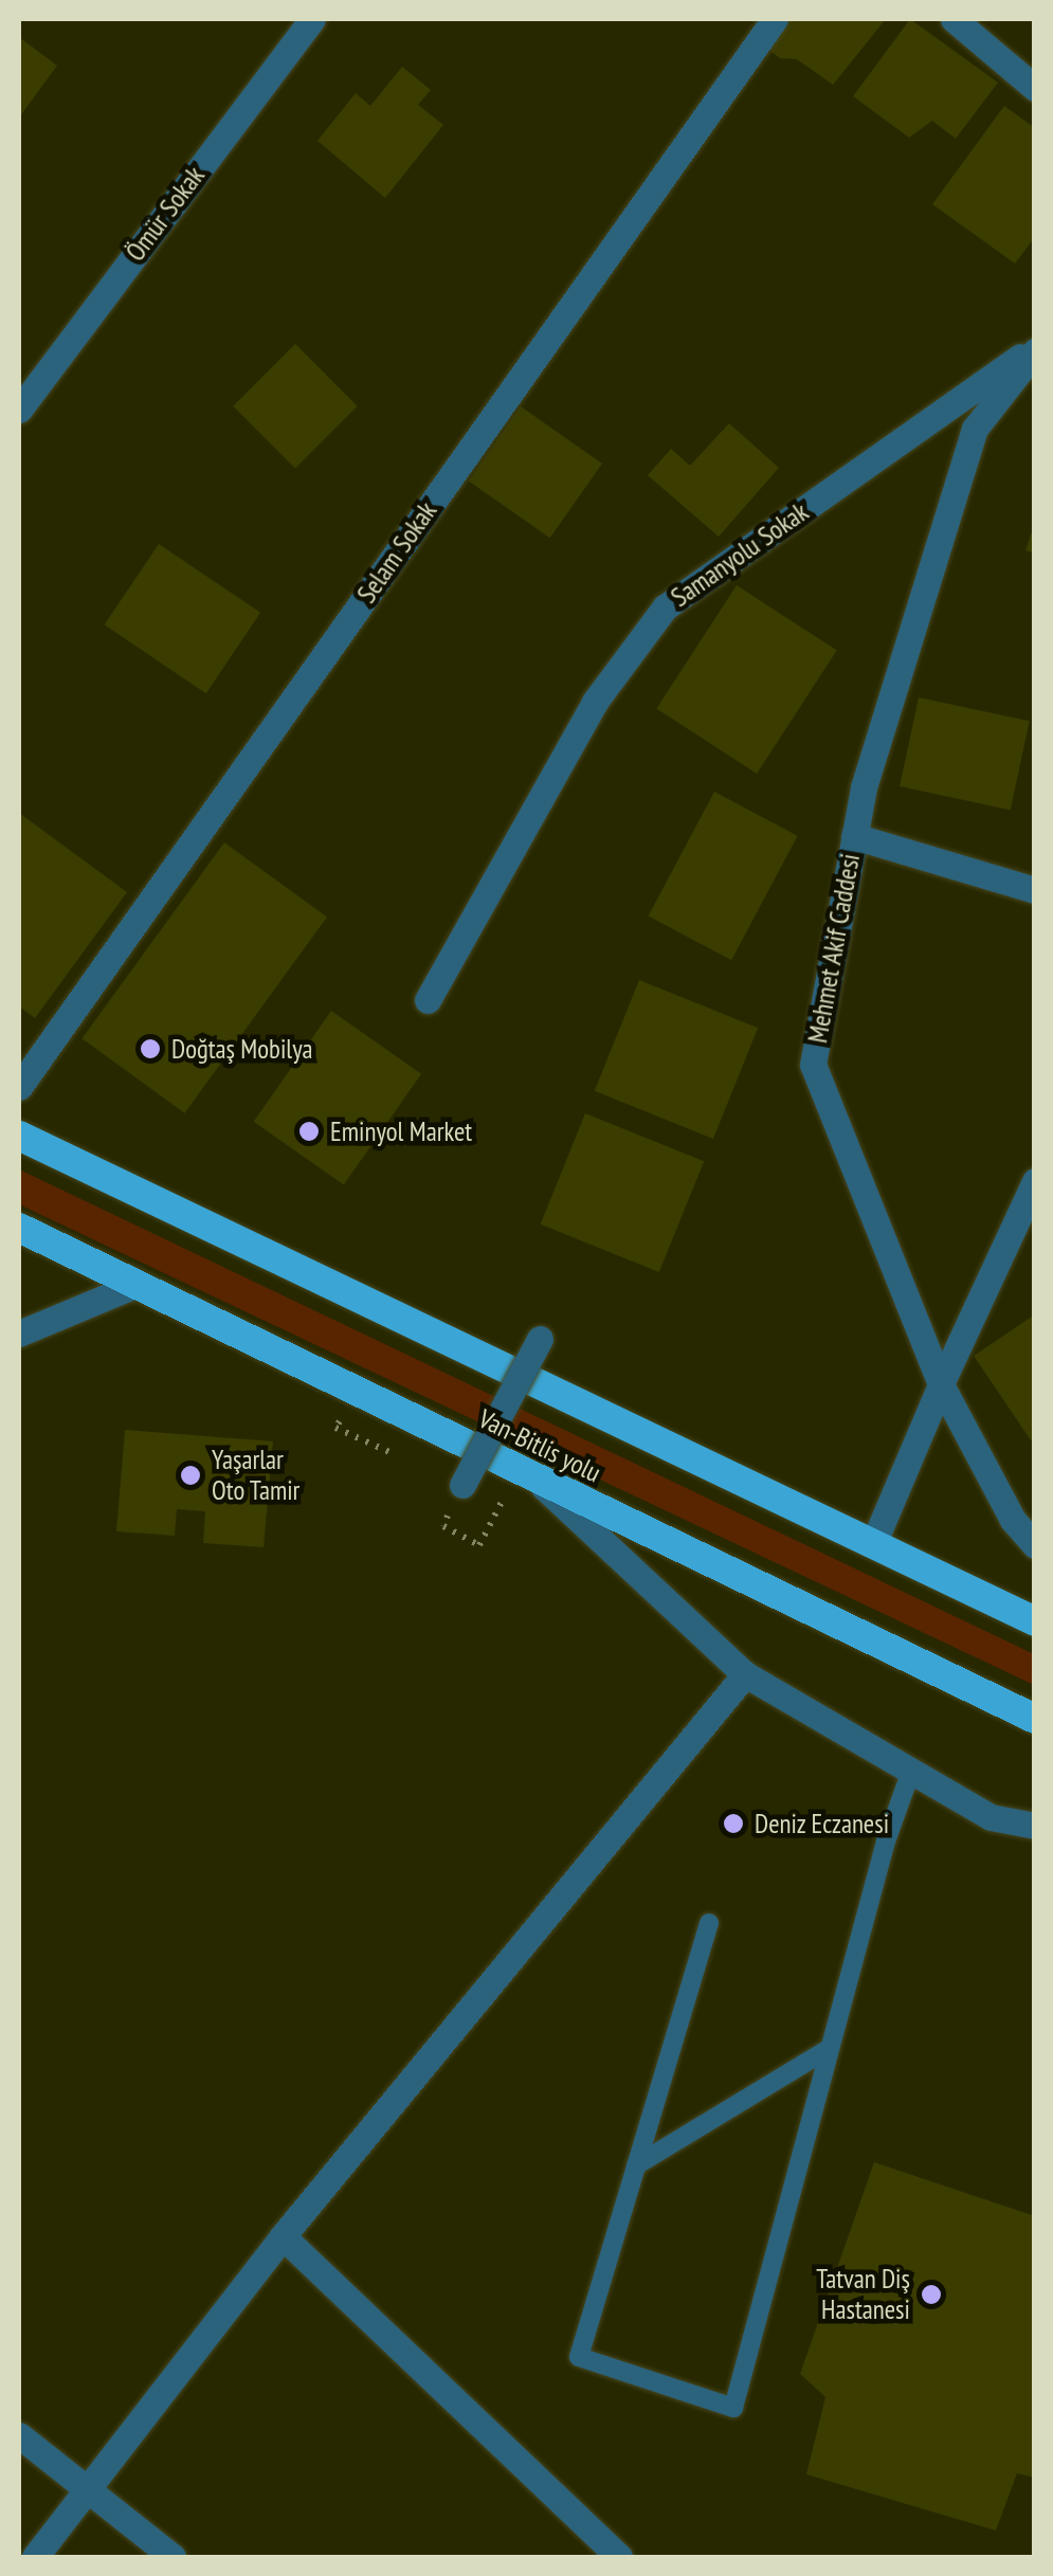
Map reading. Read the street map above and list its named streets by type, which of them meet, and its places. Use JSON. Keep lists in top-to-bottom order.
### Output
{
  "streets": {
    "highway": ["Van-Bitlis yolu"],
    "street": [
      "Ömür Sokak",
      "Selam Sokak",
      "Samanyolu Sokak",
      "Mehmet Akif Caddesi"
    ]
  },
  "crossings": [
    ["Samanyolu Sokak", "Mehmet Akif Caddesi"]
  ],
  "places": [
    "Doğtaş Mobilya",
    "Eminyol Market",
    "Yaşarlar Oto Tamir",
    "Deniz Eczanesi",
    "Tatvan Diş Hastanesi"
  ]
}
